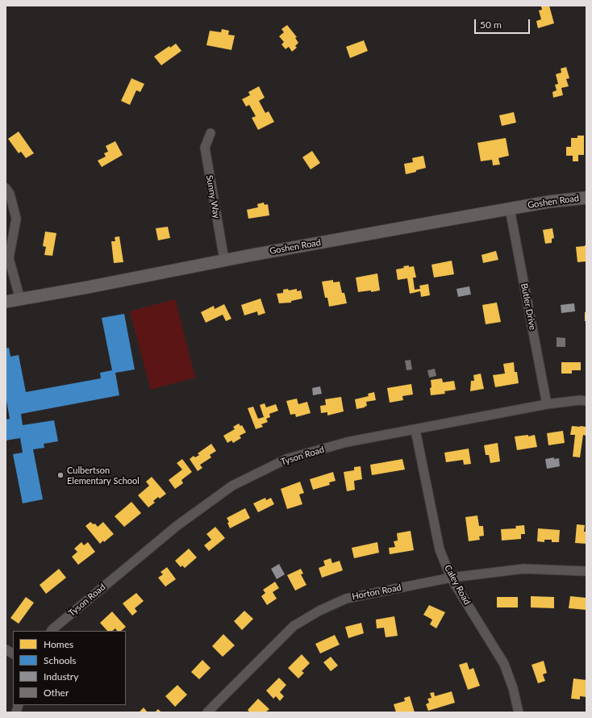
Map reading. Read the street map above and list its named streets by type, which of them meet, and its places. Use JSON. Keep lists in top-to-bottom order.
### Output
{
  "streets": {
    "street": [
      "Sunny Way",
      "Goshen Road",
      "Butler Drive",
      "Tyson Road",
      "Caley Road",
      "Horton Road"
    ]
  },
  "crossings": [
    ["Sunny Way", "Goshen Road"],
    ["Goshen Road", "Butler Drive"],
    ["Butler Drive", "Tyson Road"],
    ["Tyson Road", "Caley Road"],
    ["Caley Road", "Horton Road"]
  ],
  "places": ["Culbertson Elementary School"],
  "legend": [
    "Homes",
    "Schools",
    "Industry",
    "Other"
  ],
  "scale_bar": "50 m"
}
